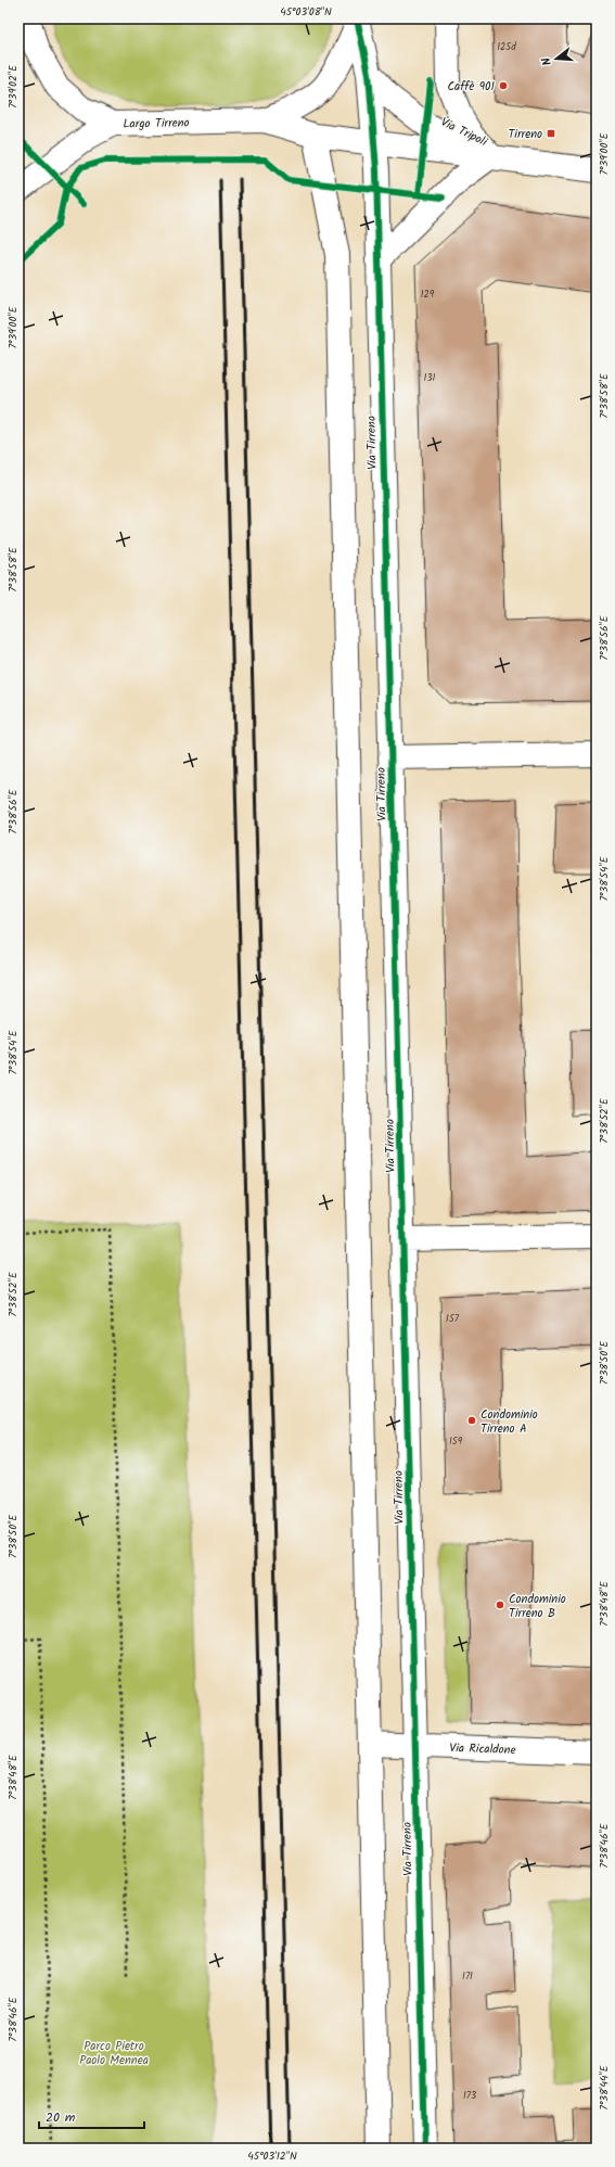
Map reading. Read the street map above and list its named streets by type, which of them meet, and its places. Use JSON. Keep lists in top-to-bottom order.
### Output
{
  "streets": {
    "street": [
      "Largo Tirreno",
      "Via Tripoli",
      "Via Tirreno",
      "Via Ricaldone"
    ]
  },
  "crossings": [
    ["Largo Tirreno", "Via Tripoli"],
    ["Largo Tirreno", "Via Tirreno"],
    ["Via Tripoli", "Via Tirreno"],
    ["Via Tirreno", "Via Ricaldone"]
  ],
  "parks": ["Parco Pietro Paolo Mennea"],
  "places": {
    "other": ["Caffè 901", "Condominio Tirreno A", "Condominio Tirreno B"],
    "transit": ["Tirreno"]
  },
  "house_numbers": [
    "125d",
    "129",
    "131",
    "157",
    "159",
    "171",
    "173"
  ],
  "scale_bar": "20 m",
  "north": "left",
  "coordinates": [
    "45°03'08\"N",
    "7°39'02\"E",
    "7°39'00\"E",
    "7°38'58\"E",
    "7°38'56\"E",
    "7°38'54\"E",
    "7°38'52\"E",
    "7°38'50\"E",
    "7°38'48\"E",
    "7°38'46\"E",
    "7°38'44\"E",
    "45°03'12\"N"
  ]
}
